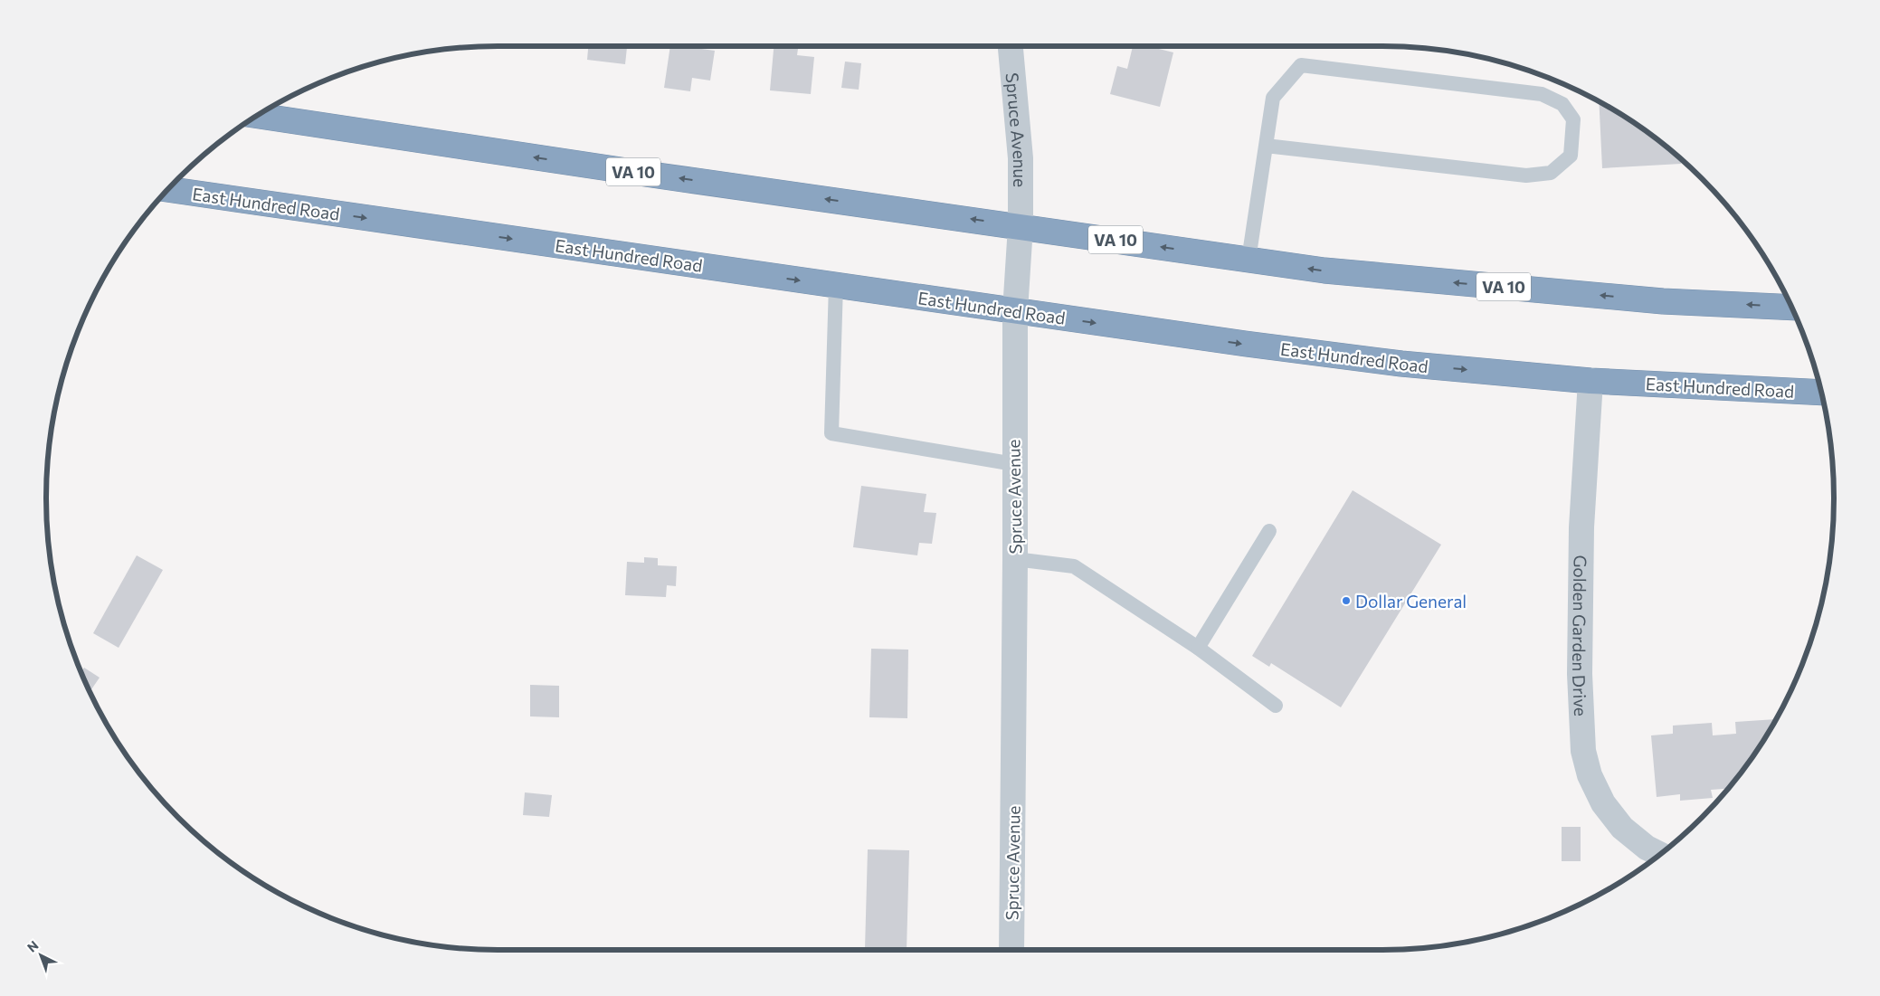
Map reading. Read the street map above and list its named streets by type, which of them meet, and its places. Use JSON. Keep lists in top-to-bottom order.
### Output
{
  "streets": {
    "highway": ["VA 10", "East Hundred Road"],
    "street": ["Spruce Avenue", "Golden Garden Drive"]
  },
  "crossings": [
    ["Spruce Avenue", "VA 10"],
    ["Spruce Avenue", "East Hundred Road"],
    ["East Hundred Road", "Golden Garden Drive"]
  ],
  "places": ["Dollar General"],
  "north": "top left"
}
